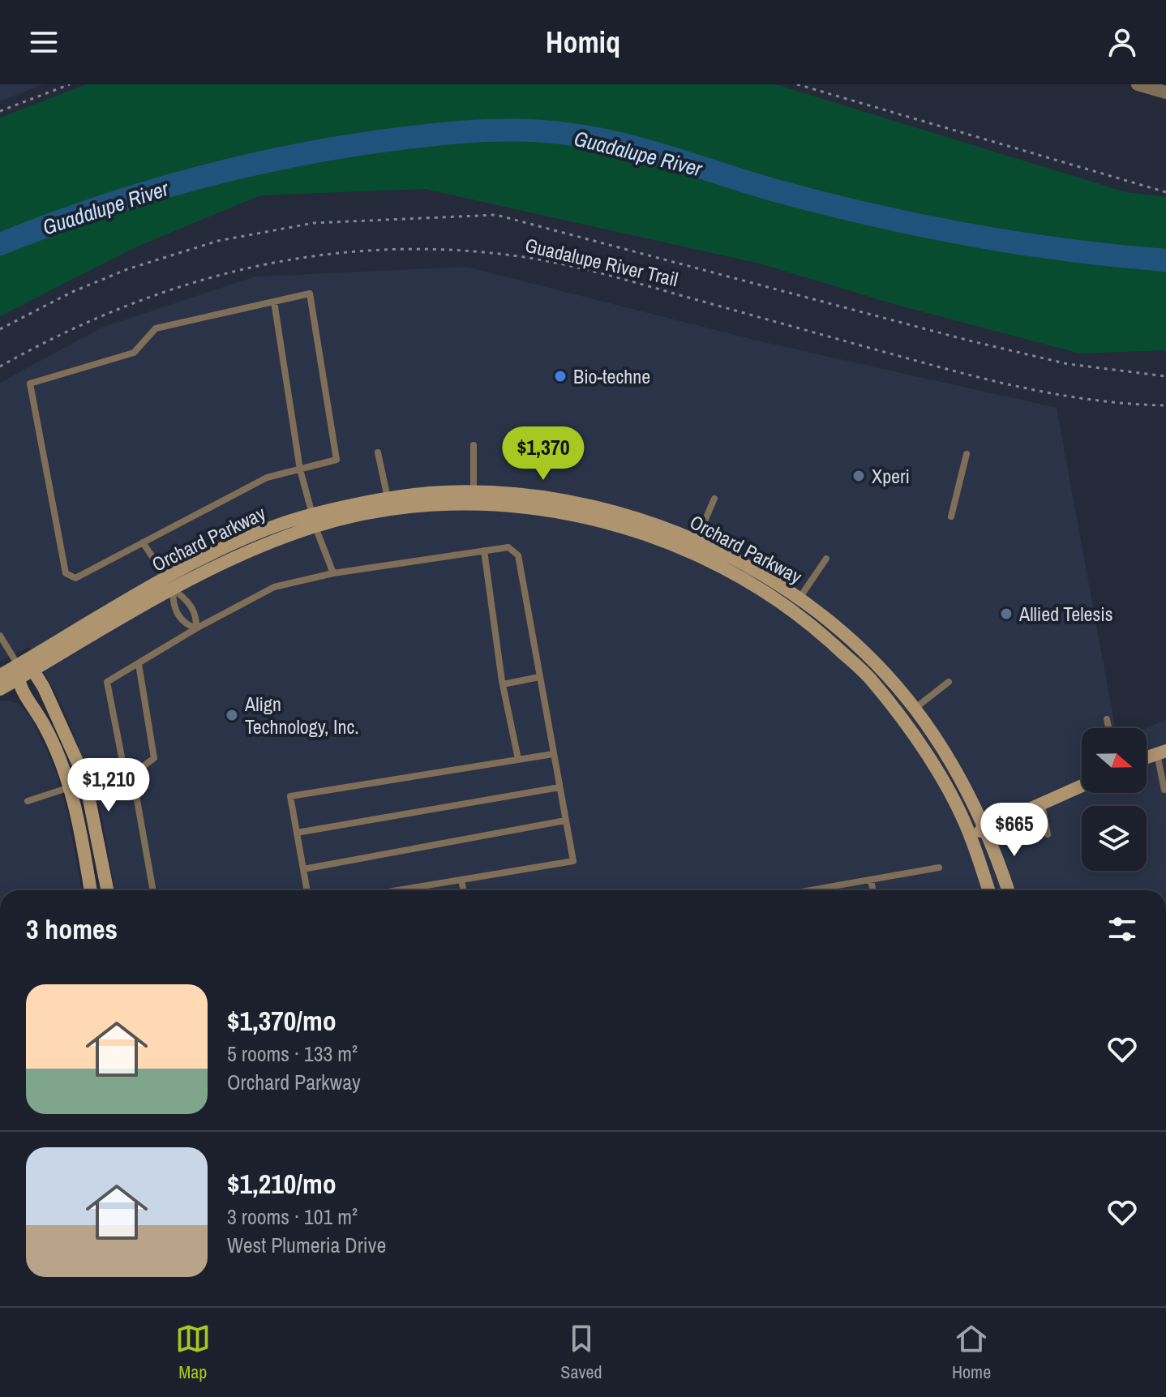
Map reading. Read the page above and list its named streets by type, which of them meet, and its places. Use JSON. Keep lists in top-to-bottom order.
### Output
{
  "streets": {
    "main road": ["Orchard Parkway"],
    "path": ["Guadalupe River Trail"]
  },
  "water": ["Guadalupe River"],
  "places": [
    "Bio-techne",
    "Xperi",
    "Allied Telesis",
    "Align Technology, Inc."
  ],
  "north": "right",
  "page": {
    "header": "Homiq",
    "price": ["$1,370", "$1,210", "$665"],
    "heading": "3 homes",
    "list": [
      {
        "name": "$1,370/mo",
        "note": "5 rooms · 133 m² · Orchard Parkway"
      },
      {
        "name": "$1,210/mo",
        "note": "3 rooms · 101 m² · West Plumeria Drive"
      }
    ],
    "tabs": ["Map", "Saved", "Home"]
  }
}
